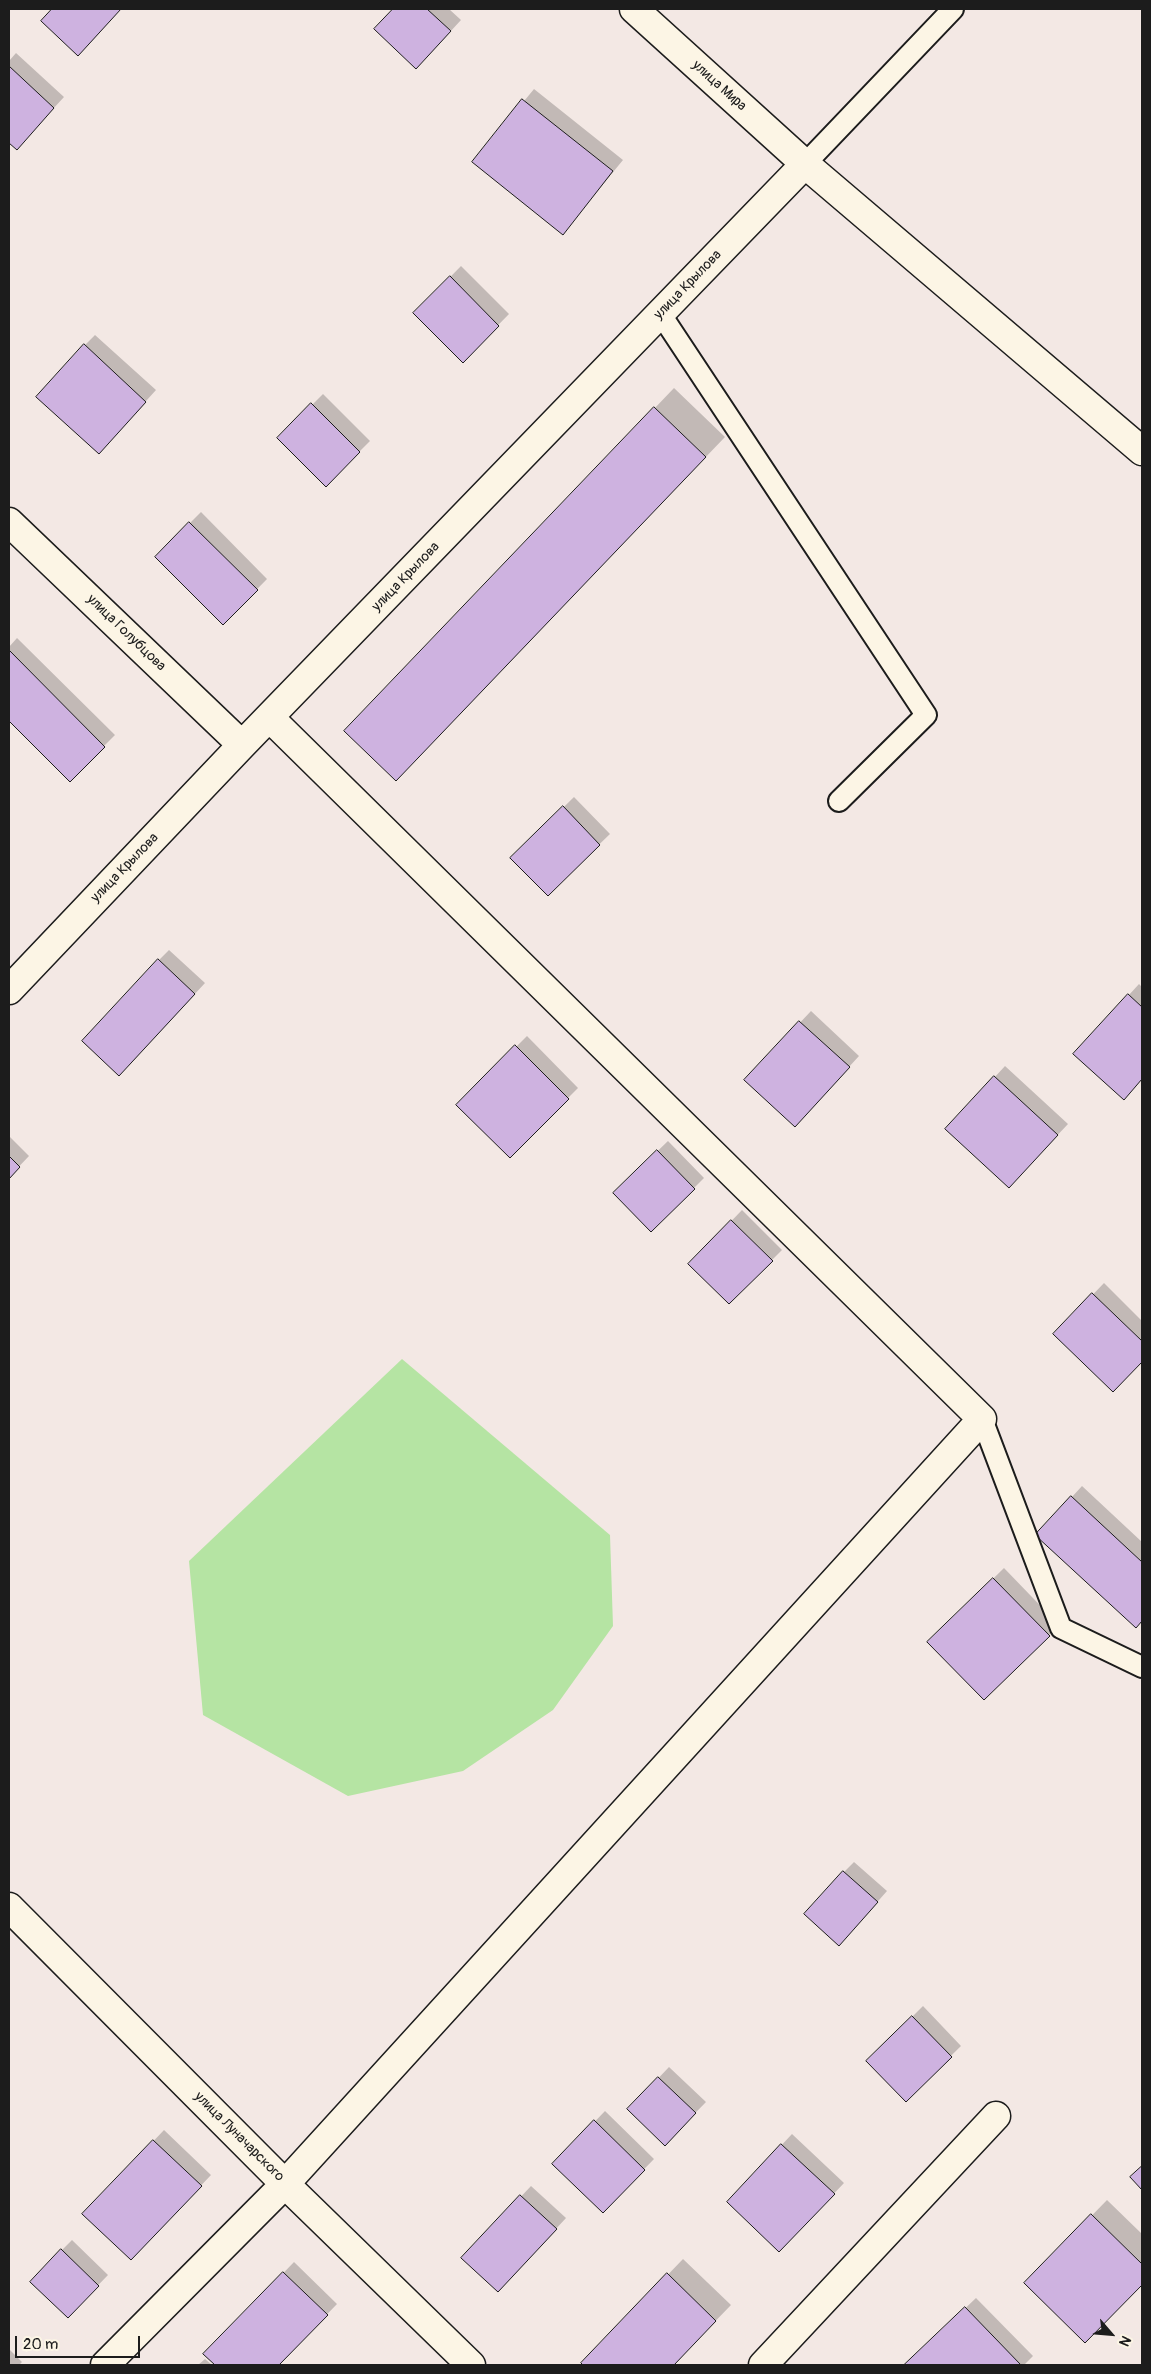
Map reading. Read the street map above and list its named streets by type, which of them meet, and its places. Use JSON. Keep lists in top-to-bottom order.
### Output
{
  "streets": {
    "street": [
      "улица Мира",
      "улица Крылова",
      "улица Голубцова",
      "улица Луначарского"
    ]
  },
  "crossings": [
    ["улица Мира", "улица Крылова"],
    ["улица Крылова", "улица Голубцова"]
  ],
  "scale_bar": "20 m",
  "north": "bottom right"
}
